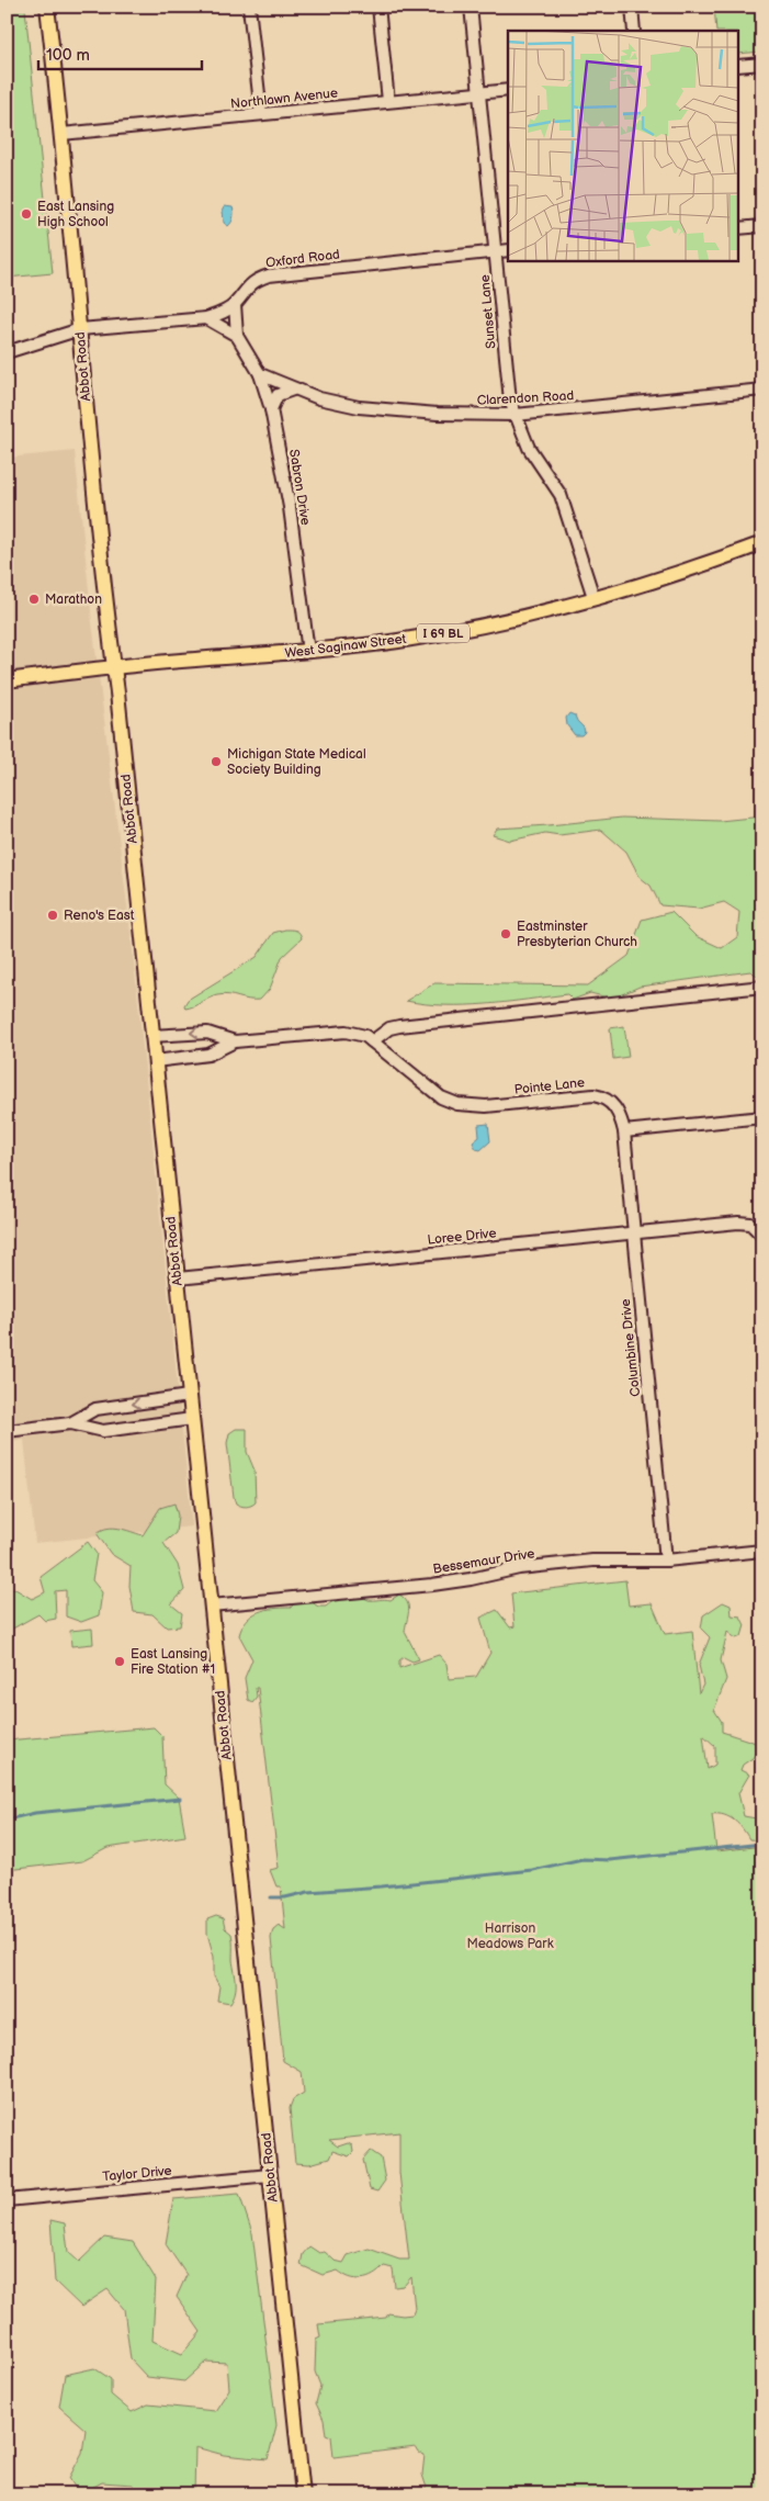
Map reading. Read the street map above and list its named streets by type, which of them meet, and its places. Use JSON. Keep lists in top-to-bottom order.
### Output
{
  "streets": {
    "main road": ["Abbot Road", "I 69 BL", "West Saginaw Street"],
    "street": [
      "Northlawn Avenue",
      "Oxford Road",
      "Sunset Lane",
      "Clarendon Road",
      "Sabron Drive",
      "Pointe Lane",
      "Loree Drive",
      "Columbine Drive",
      "Bessemaur Drive",
      "Taylor Drive"
    ]
  },
  "crossings": [
    ["Northlawn Avenue", "Sunset Lane"],
    ["Northlawn Avenue", "Abbot Road"],
    ["Oxford Road", "Sunset Lane"],
    ["Oxford Road", "Abbot Road"],
    ["Oxford Road", "Sabron Drive"],
    ["Sunset Lane", "Clarendon Road"],
    ["Sunset Lane", "West Saginaw Street"],
    ["Abbot Road", "I 69 BL"],
    ["Abbot Road", "West Saginaw Street"],
    ["Abbot Road", "Loree Drive"],
    ["Abbot Road", "Bessemaur Drive"],
    ["Abbot Road", "Taylor Drive"],
    ["Clarendon Road", "Sabron Drive"],
    ["Sabron Drive", "West Saginaw Street"],
    ["I 69 BL", "West Saginaw Street"],
    ["Pointe Lane", "Columbine Drive"],
    ["Loree Drive", "Columbine Drive"],
    ["Columbine Drive", "Bessemaur Drive"]
  ],
  "parks": ["Harrison Meadows Park"],
  "places": [
    "East Lansing High School",
    "Marathon",
    "Michigan State Medical Society Building",
    "Reno's East",
    "Eastminster Presbyterian Church",
    "East Lansing Fire Station #1"
  ],
  "scale_bar": "100 m"
}
